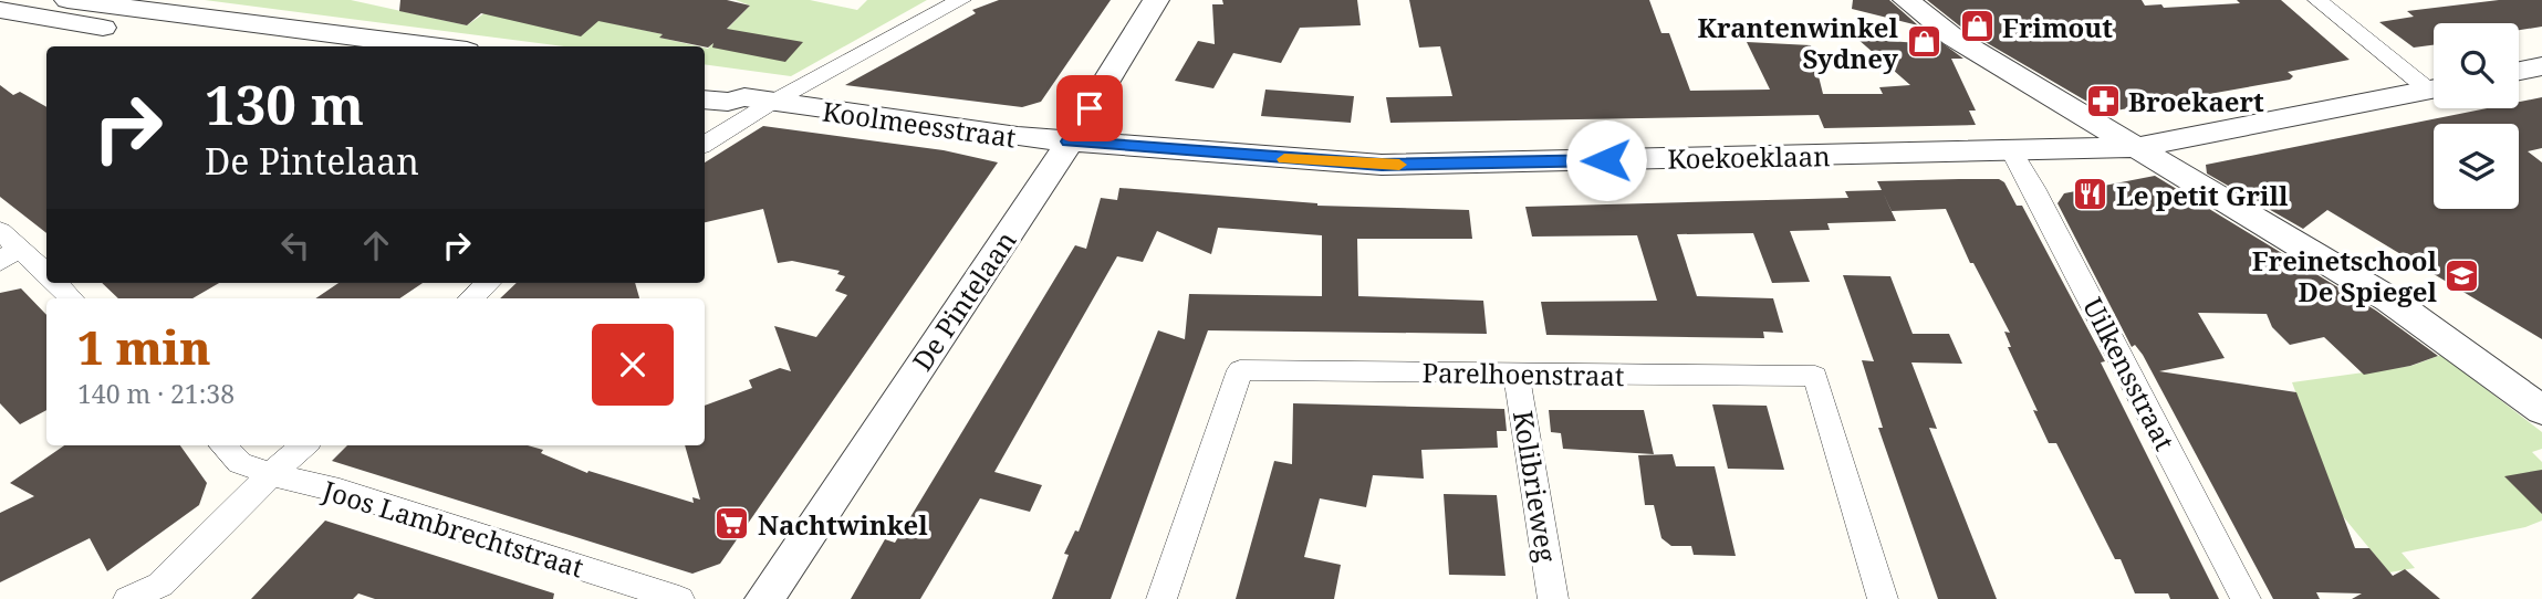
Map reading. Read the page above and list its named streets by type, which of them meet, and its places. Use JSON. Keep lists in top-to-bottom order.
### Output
{
  "streets": {
    "street": [
      "Koolmeesstraat",
      "Koekoeklaan",
      "De Pintelaan",
      "Parelhoenstraat",
      "Uilkensstraat",
      "Kolibrieweg",
      "Joos Lambrechtstraat"
    ]
  },
  "crossings": [
    ["Koolmeesstraat", "Koekoeklaan"],
    ["Koolmeesstraat", "De Pintelaan"],
    ["Koekoeklaan", "De Pintelaan"],
    ["Koekoeklaan", "Uilkensstraat"],
    ["Parelhoenstraat", "Kolibrieweg"]
  ],
  "places": {
    "shop": ["Frimout", "Krantenwinkel Sydney"],
    "pharmacy": ["Broekaert"],
    "restaurant": ["Le petit Grill"],
    "school or university": ["Freinetschool De Spiegel"],
    "supermarket": ["Nachtwinkel"]
  },
  "page": {
    "turn": ["130 m", "De Pintelaan"],
    "heading": ["1 min", "140 m · 21:38"]
  }
}
